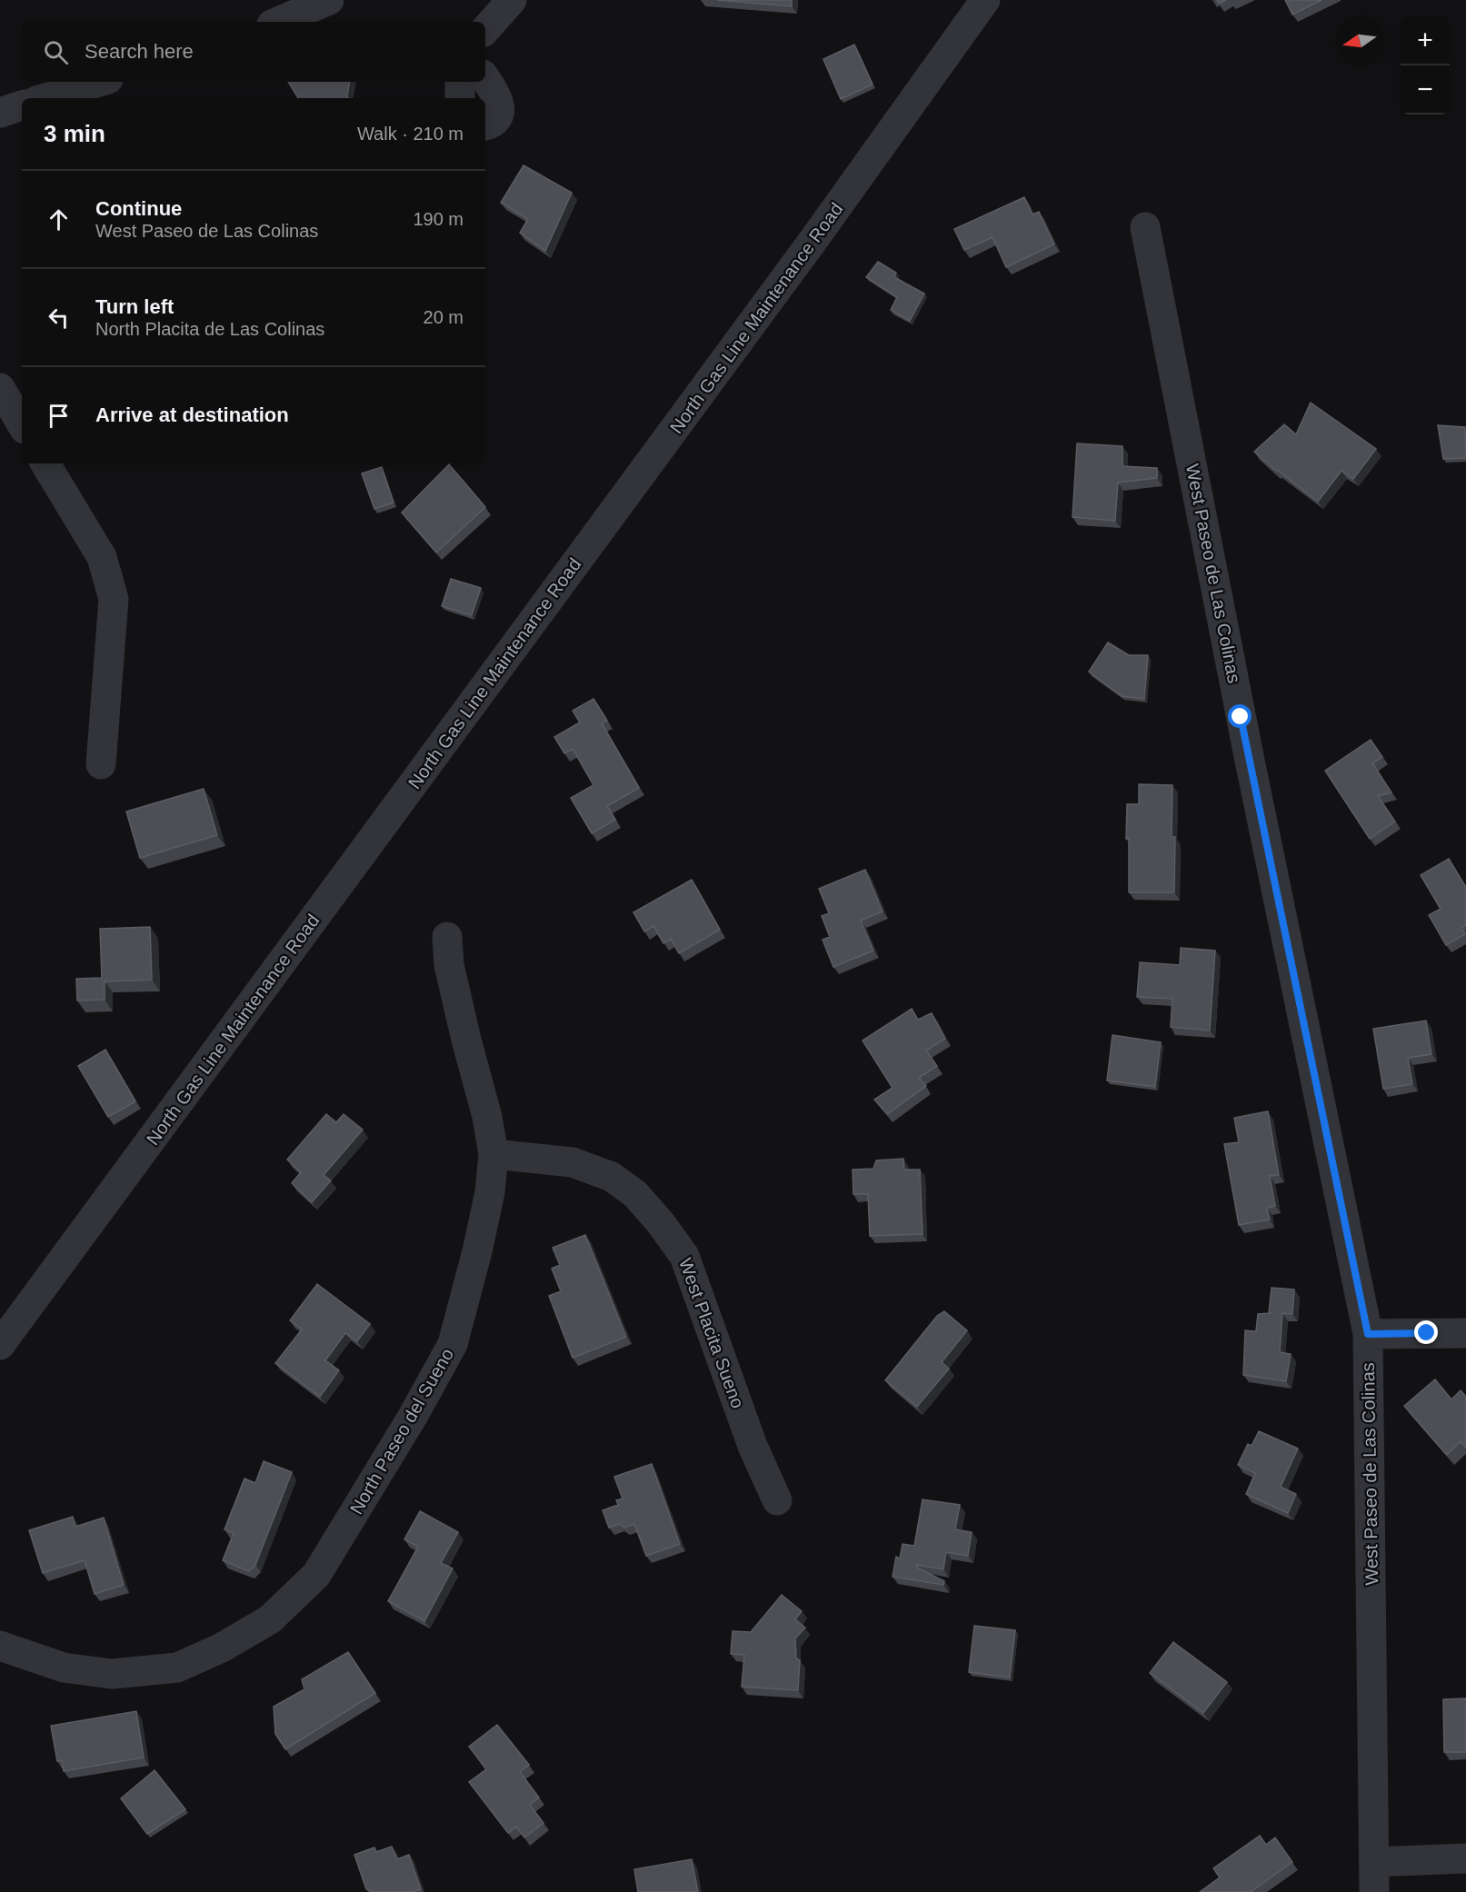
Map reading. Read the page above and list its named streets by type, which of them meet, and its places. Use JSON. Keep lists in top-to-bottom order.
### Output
{
  "streets": {
    "street": [
      "North Gas Line Maintenance Road",
      "West Paseo de Las Colinas",
      "West Placita Sueno",
      "North Paseo del Sueno"
    ]
  },
  "crossings": [
    ["West Placita Sueno", "North Paseo del Sueno"]
  ],
  "north": "left",
  "page": {
    "map_buttons": ["+", "−"],
    "search": "Search here",
    "heading": ["3 min", "Walk · 210 m"],
    "list": [
      ["Continue", "West Paseo de Las Colinas", "190 m"],
      ["Turn left", "North Placita de Las Colinas", "20 m"],
      "Arrive at destination"
    ]
  }
}
